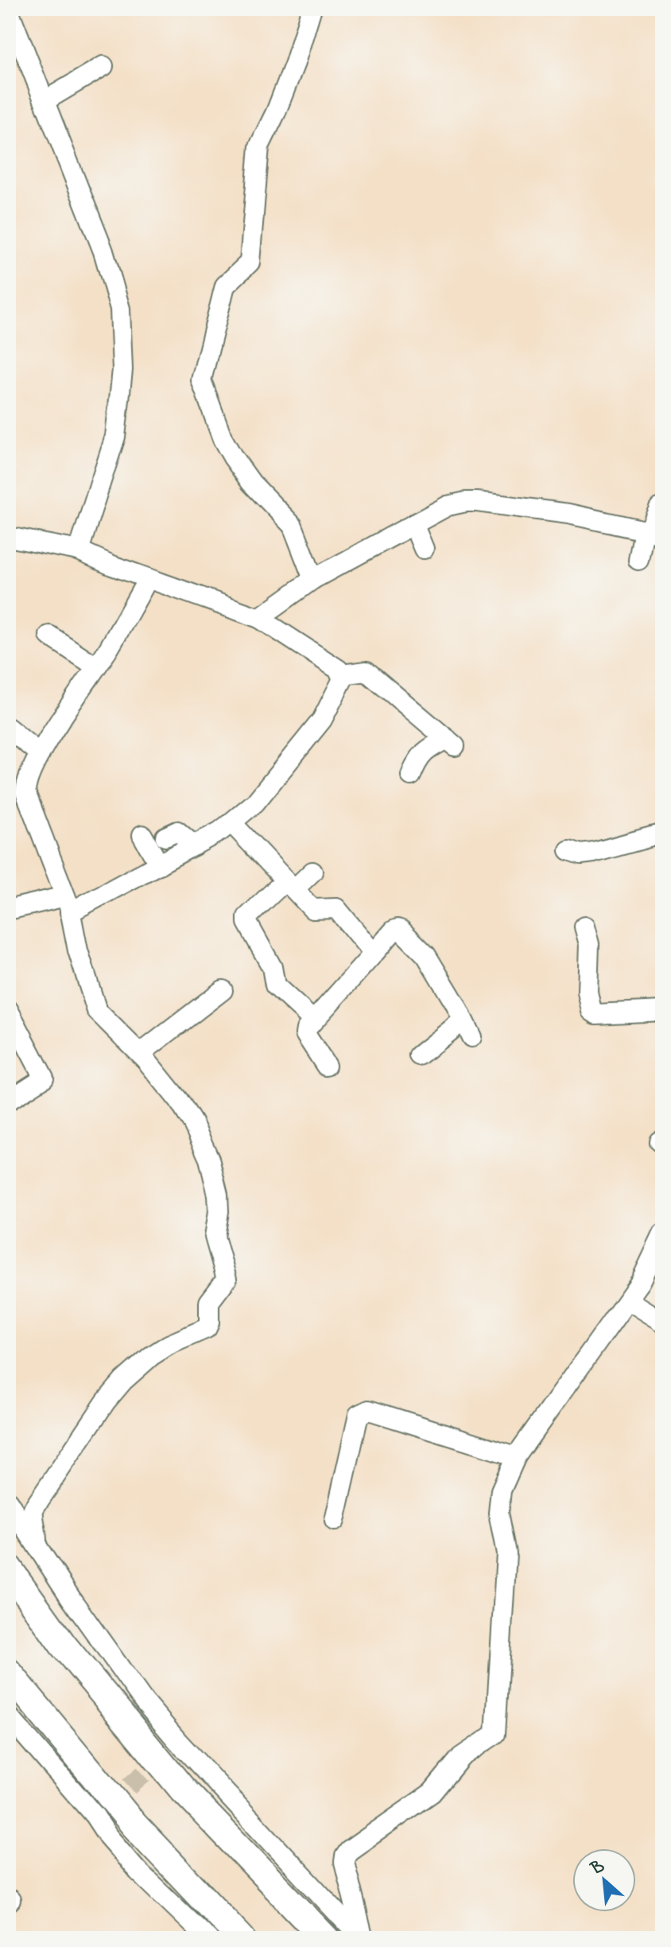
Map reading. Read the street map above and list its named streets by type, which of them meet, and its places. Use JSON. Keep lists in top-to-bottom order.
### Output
{
  "north": "top left"
}
